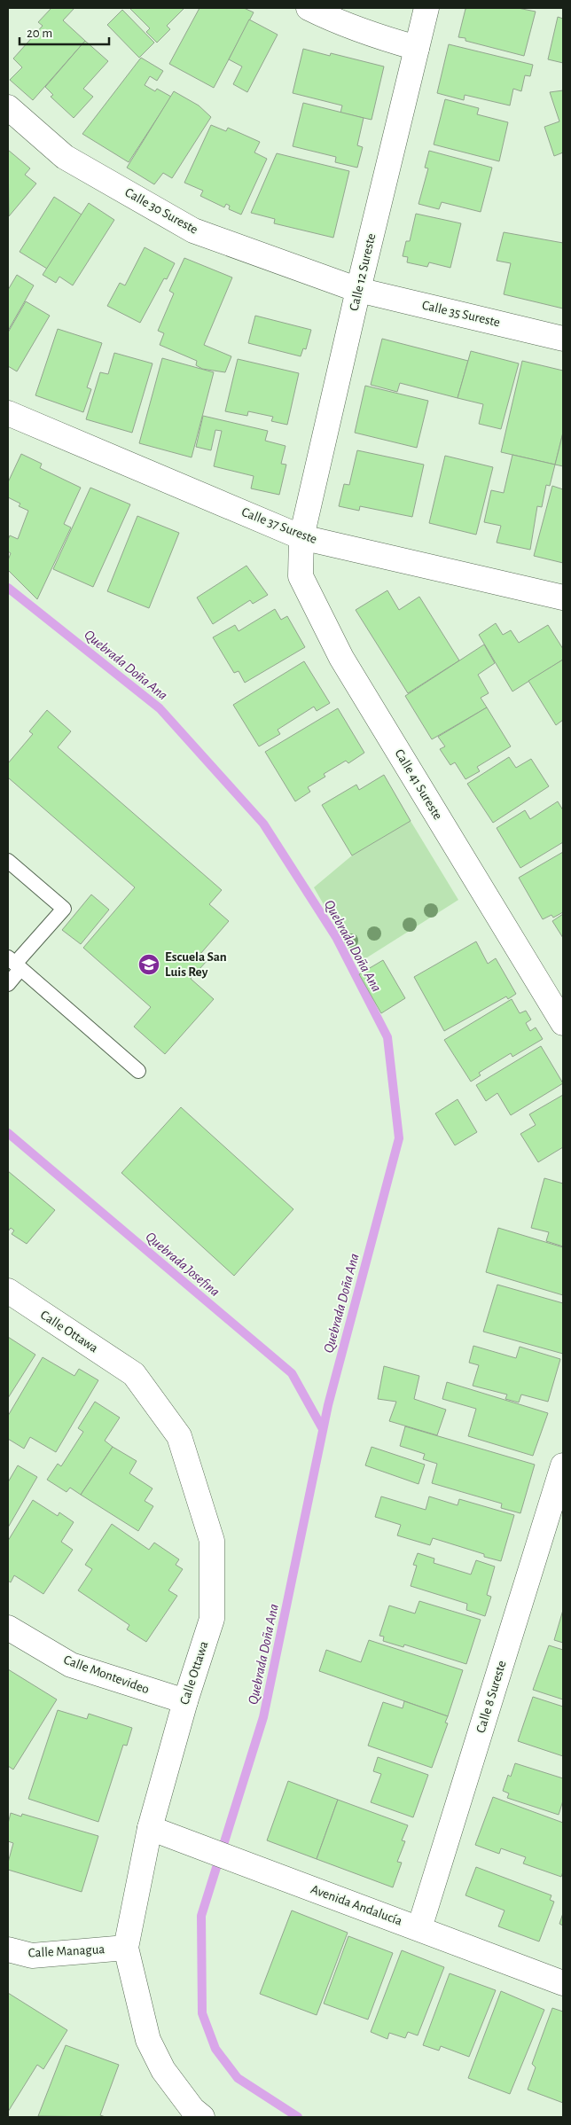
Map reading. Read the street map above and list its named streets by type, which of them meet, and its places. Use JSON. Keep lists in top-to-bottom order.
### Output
{
  "streets": {
    "street": [
      "Calle 30 Sureste",
      "Calle 12 Sureste",
      "Calle 35 Sureste",
      "Calle 37 Sureste",
      "Calle 41 Sureste",
      "Calle Ottawa",
      "Calle Montevideo",
      "Calle 8 Sureste",
      "Avenida Andalucía",
      "Calle Managua"
    ]
  },
  "crossings": [
    ["Calle 30 Sureste", "Calle 12 Sureste"],
    ["Calle 30 Sureste", "Calle 35 Sureste"],
    ["Calle 12 Sureste", "Calle 35 Sureste"],
    ["Calle 12 Sureste", "Calle 37 Sureste"],
    ["Calle 12 Sureste", "Calle 41 Sureste"],
    ["Calle 37 Sureste", "Calle 41 Sureste"],
    ["Calle Ottawa", "Calle Montevideo"],
    ["Calle Ottawa", "Avenida Andalucía"],
    ["Calle Ottawa", "Calle Managua"],
    ["Calle 8 Sureste", "Avenida Andalucía"]
  ],
  "water": ["Quebrada Doña Ana", "Quebrada Josefina"],
  "places": {
    "school or university": ["Escuela San Luis Rey"]
  },
  "scale_bar": "20 m"
}
